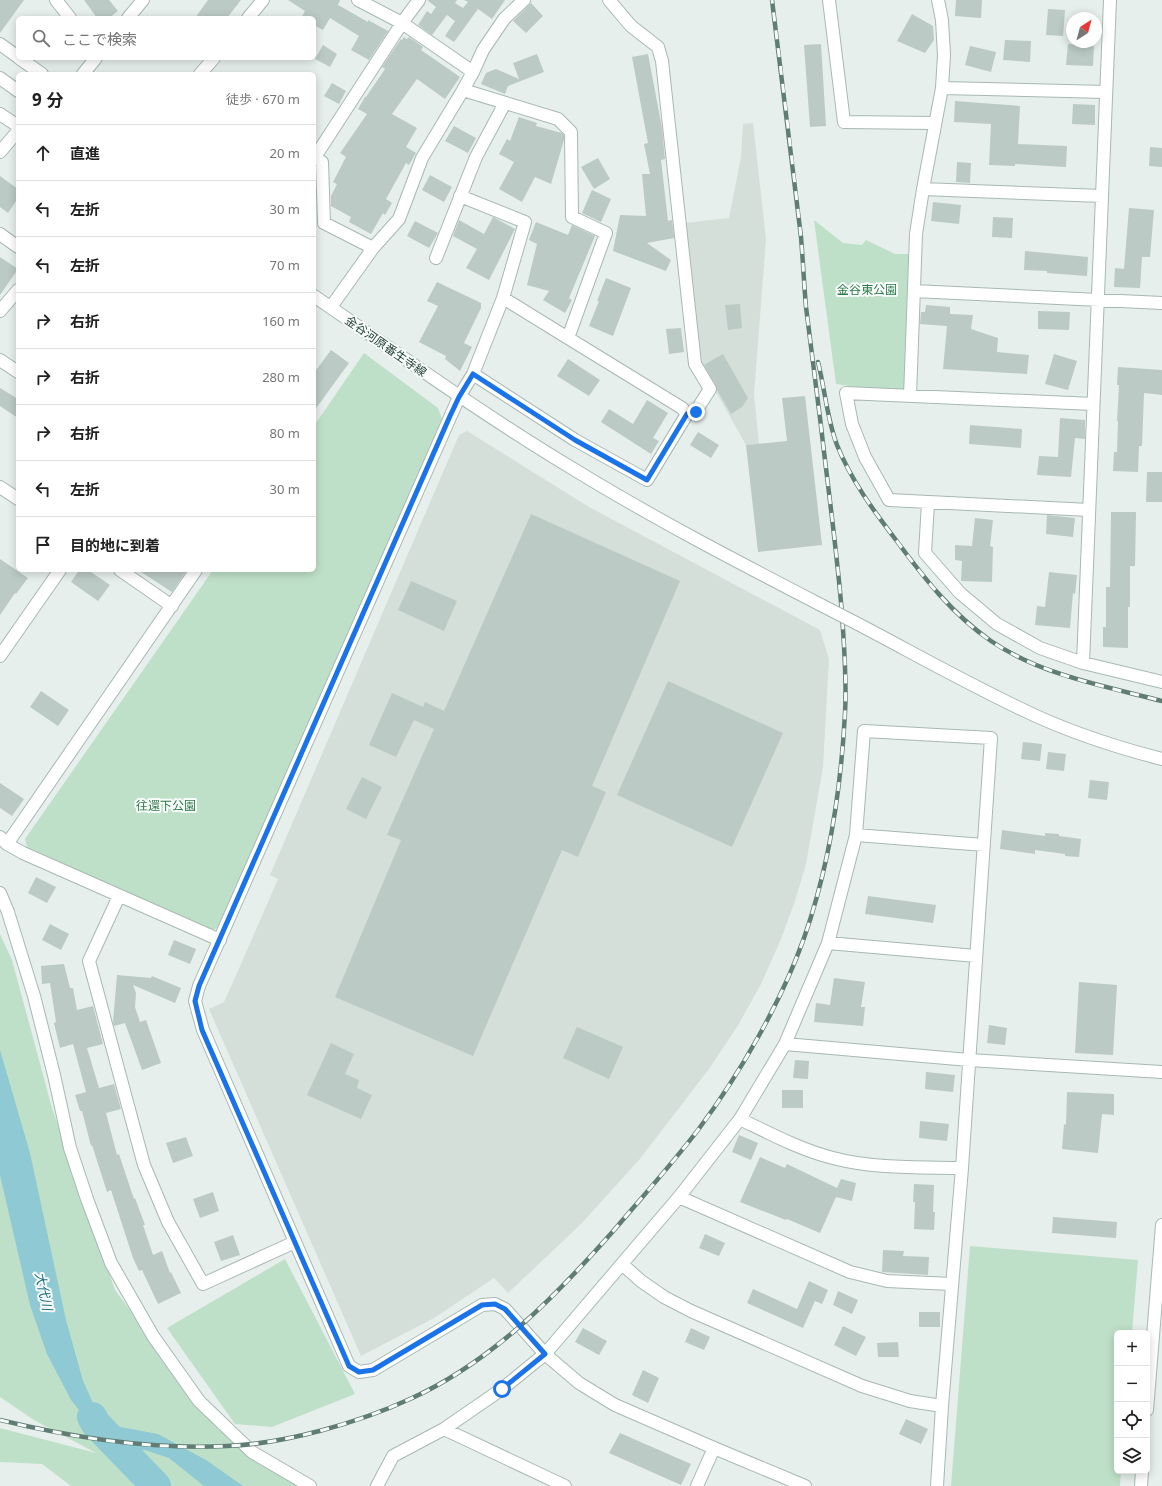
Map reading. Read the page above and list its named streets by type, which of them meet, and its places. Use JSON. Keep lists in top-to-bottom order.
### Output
{
  "streets": {
    "street": ["金谷河原番生寺線"]
  },
  "water": ["大代川"],
  "parks": ["金谷東公園", "往還下公園"],
  "north": "top right",
  "page": {
    "search": "ここで検索",
    "heading": ["9 分", "徒歩 · 670 m"],
    "list": [
      ["直進", "20 m"],
      ["左折", "30 m"],
      ["左折", "70 m"],
      ["右折", "160 m"],
      ["右折", "280 m"],
      ["右折", "80 m"],
      ["左折", "30 m"],
      "目的地に到着"
    ],
    "map_buttons": ["+", "−"]
  }
}
